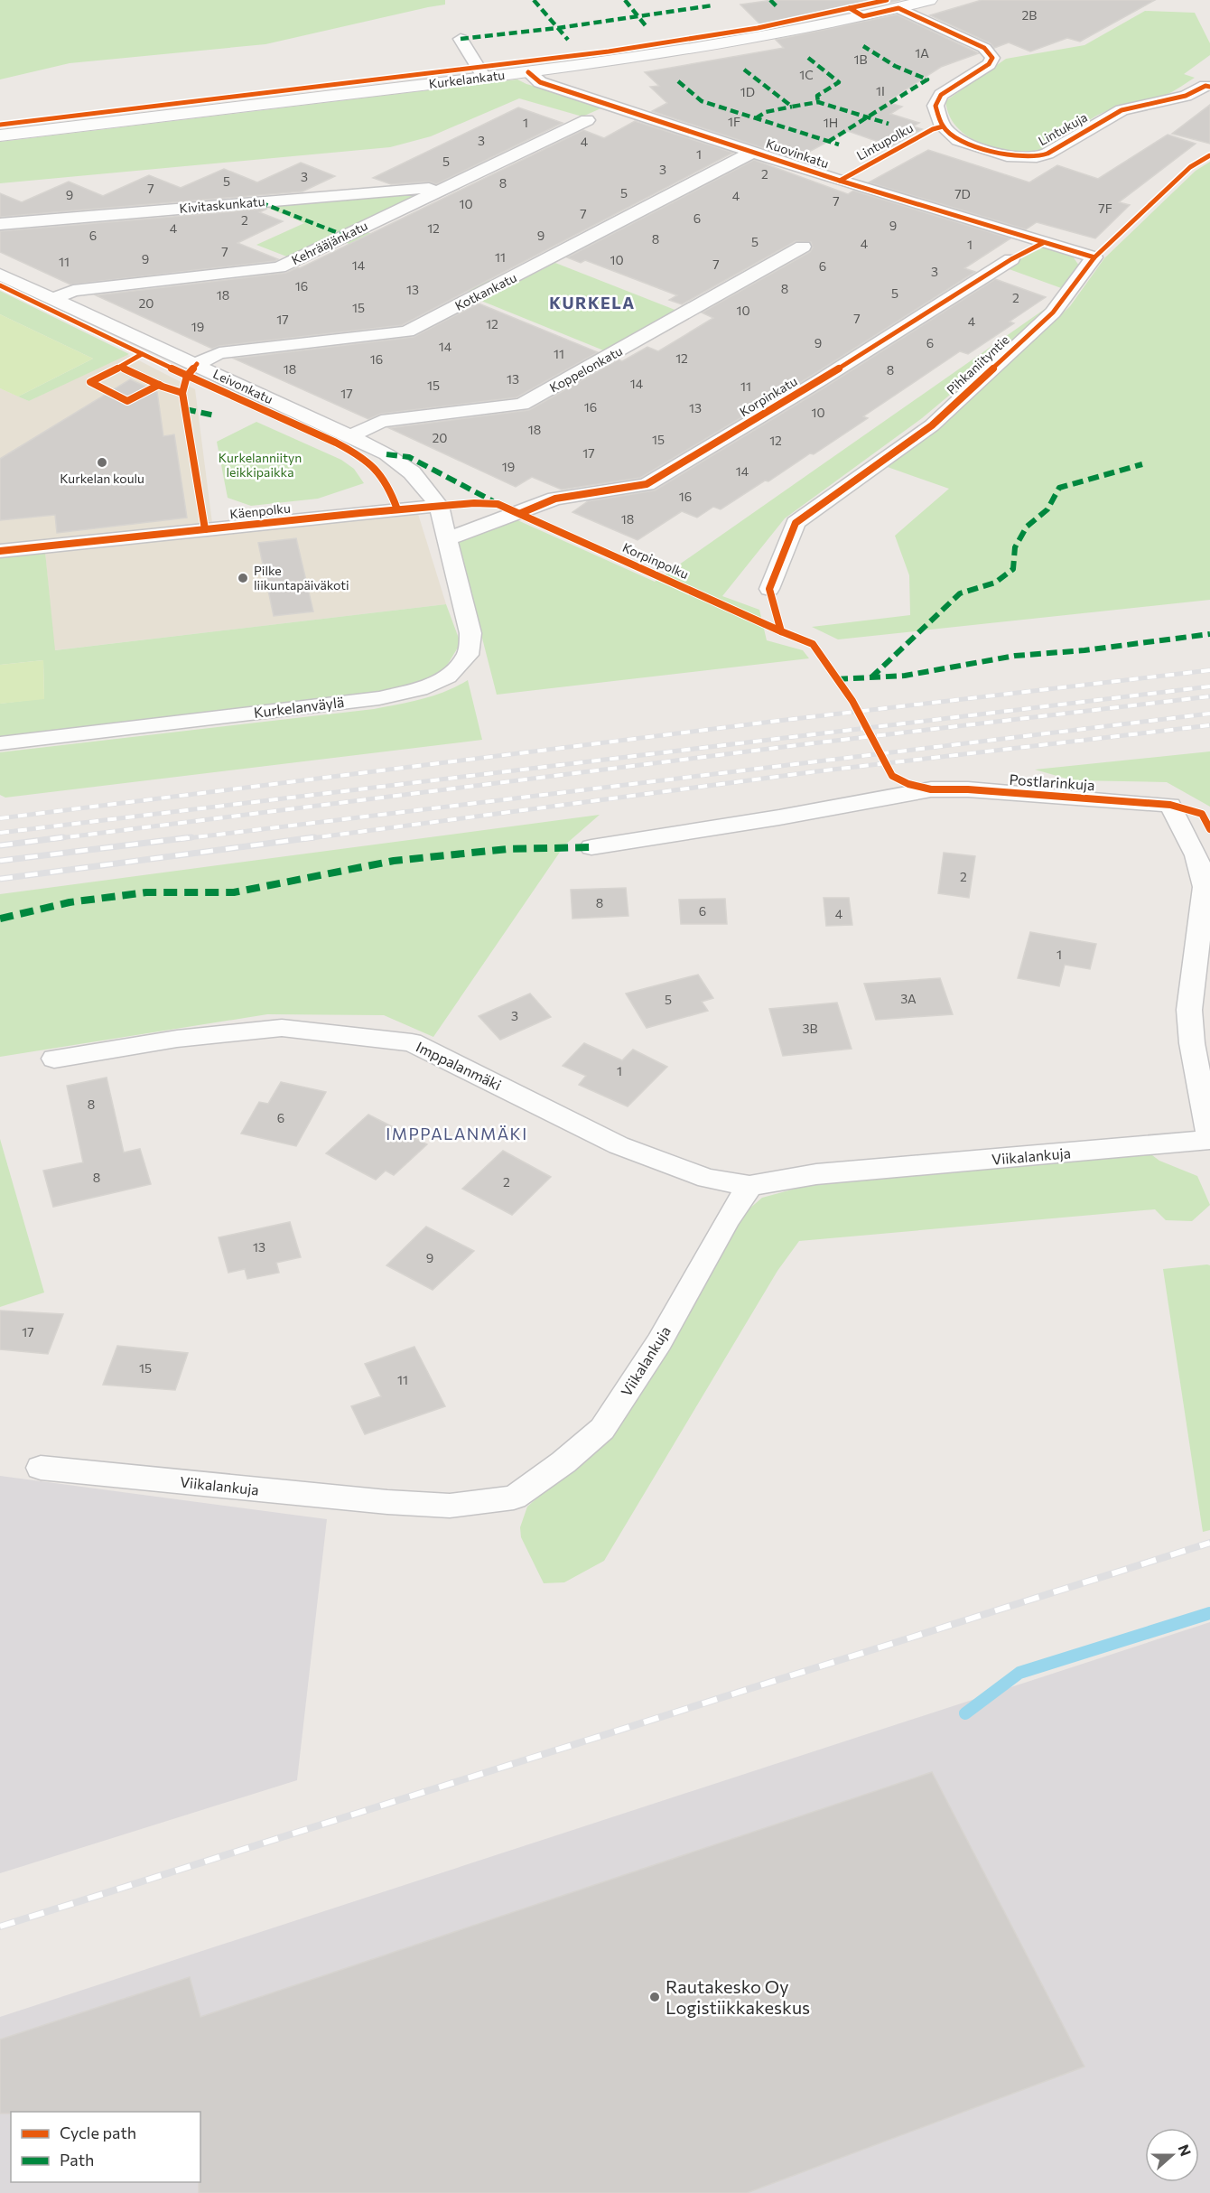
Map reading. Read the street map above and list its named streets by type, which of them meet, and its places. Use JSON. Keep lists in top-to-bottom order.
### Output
{
  "streets": {
    "street": [
      "Kurkelankatu",
      "Lintukuja",
      "Kuovinkatu",
      "Kivitaskunkatu",
      "Kehrääjänkatu",
      "Kotkankatu",
      "Pihkaniityntie",
      "Koppelonkatu",
      "Leivonkatu",
      "Korpinkatu",
      "Käenpolku",
      "Kurkelanväylä",
      "Postlarinkuja",
      "Imppalanmäki",
      "Viikalankuja"
    ],
    "cycle path": ["Lintupolku", "Korpinpolku"]
  },
  "crossings": [
    ["Kurkelankatu", "Lintukuja"],
    ["Kurkelankatu", "Kuovinkatu"],
    ["Kuovinkatu", "Kotkankatu"],
    ["Kuovinkatu", "Pihkaniityntie"],
    ["Kivitaskunkatu", "Kehrääjänkatu"],
    ["Kehrääjänkatu", "Leivonkatu"],
    ["Kotkankatu", "Leivonkatu"],
    ["Koppelonkatu", "Leivonkatu"],
    ["Leivonkatu", "Korpinkatu"],
    ["Leivonkatu", "Käenpolku"],
    ["Leivonkatu", "Kurkelanväylä"],
    ["Korpinkatu", "Kurkelanväylä"],
    ["Postlarinkuja", "Viikalankuja"],
    ["Imppalanmäki", "Viikalankuja"]
  ],
  "districts": ["KURKELA", "IMPPALANMÄKI"],
  "parks": ["Kurkelanniityn leikkipaikka"],
  "places": ["Kurkelan koulu", "Pilke liikuntapäiväkoti", "Rautakesko Oy Logistiikkakeskus"],
  "house_numbers": [
    "2B",
    "1A",
    "1B",
    "1C",
    "1I",
    "1D",
    "1F",
    "1",
    "1H",
    "3",
    "4",
    "1",
    "5",
    "3",
    "2",
    "3",
    "5",
    "8",
    "7",
    "5",
    "7D",
    "9",
    "4",
    "7",
    "10",
    "7F",
    "7",
    "6",
    "2",
    "9",
    "4",
    "12",
    "6",
    "9",
    "8",
    "5",
    "4",
    "1",
    "7",
    "11",
    "9",
    "10",
    "11",
    "7",
    "14",
    "6",
    "3",
    "16",
    "8",
    "13",
    "5",
    "18",
    "2",
    "20",
    "15",
    "10",
    "7",
    "17",
    "4",
    "12",
    "19",
    "9",
    "6",
    "14",
    "11",
    "12",
    "16",
    "18",
    "8",
    "13",
    "14",
    "15",
    "11",
    "17",
    "16",
    "13",
    "10",
    "18",
    "20",
    "15",
    "12",
    "17",
    "19",
    "14",
    "16",
    "18",
    "2",
    "8",
    "6",
    "4",
    "1",
    "3A",
    "5",
    "3",
    "3B",
    "1",
    "8",
    "6",
    "8",
    "2",
    "13",
    "9",
    "17",
    "15",
    "11"
  ],
  "legend": ["Cycle path", "Path"],
  "north": "right"
}
